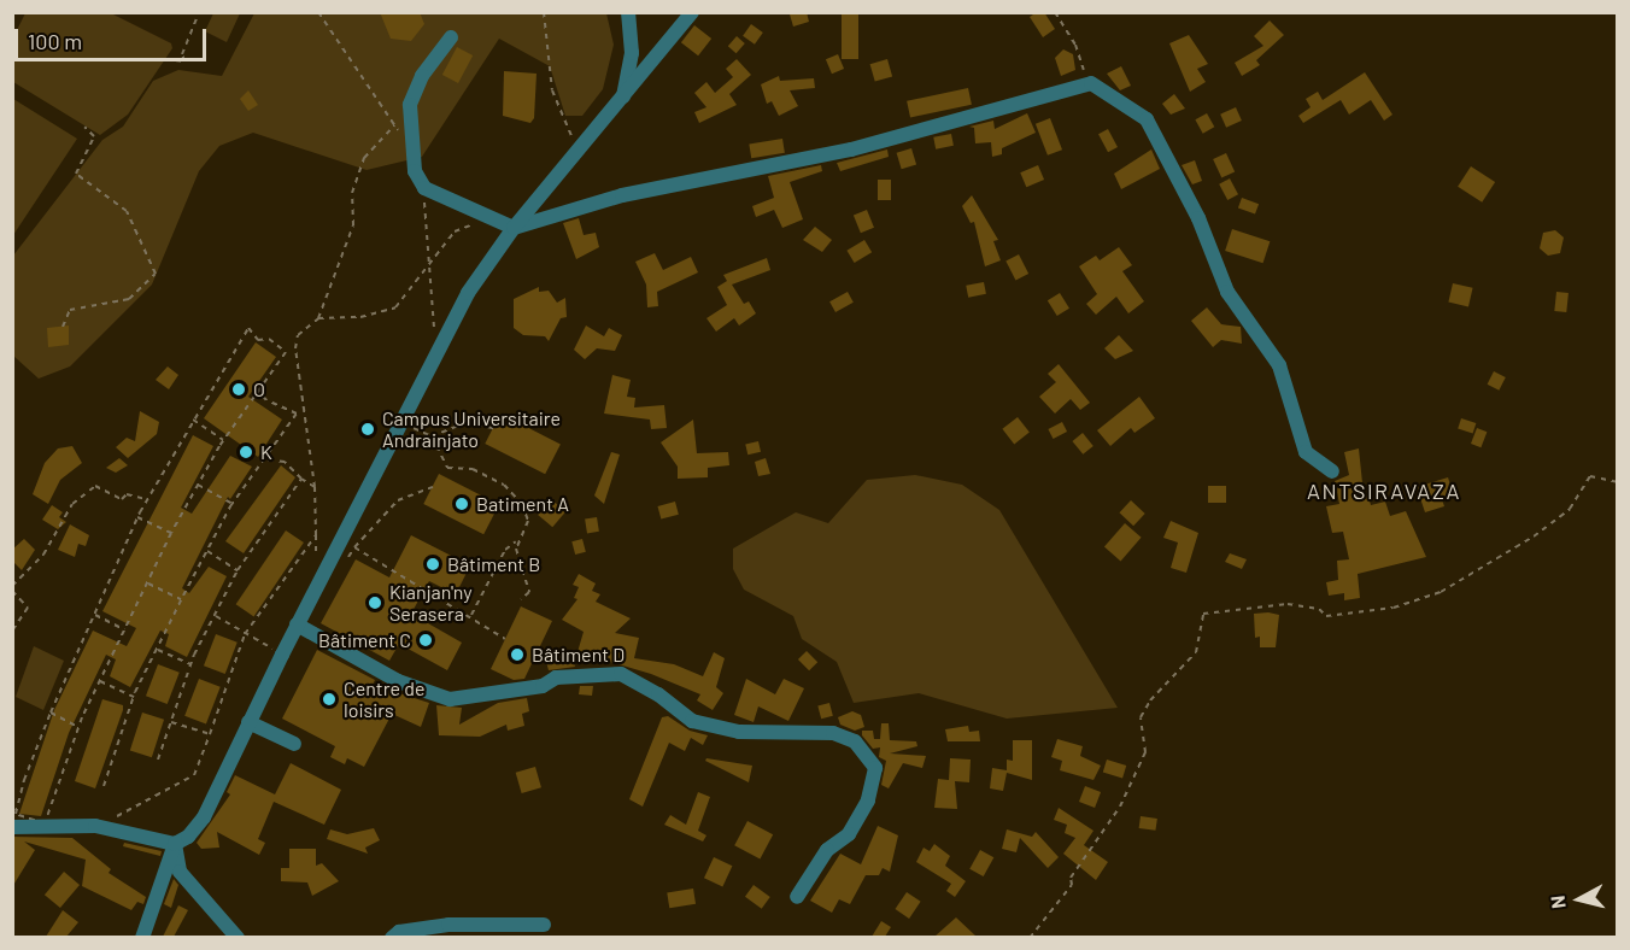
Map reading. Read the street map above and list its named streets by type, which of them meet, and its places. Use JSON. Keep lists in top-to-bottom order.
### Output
{
  "districts": ["ANTSIRAVAZA"],
  "places": [
    "O",
    "Campus Universitaire Andrainjato",
    "K",
    "Batiment A",
    "Bâtiment B",
    "Kianjan'ny Serasera",
    "Bâtiment C",
    "Bâtiment D",
    "Centre de loisirs"
  ],
  "scale_bar": "100 m",
  "north": "left"
}
